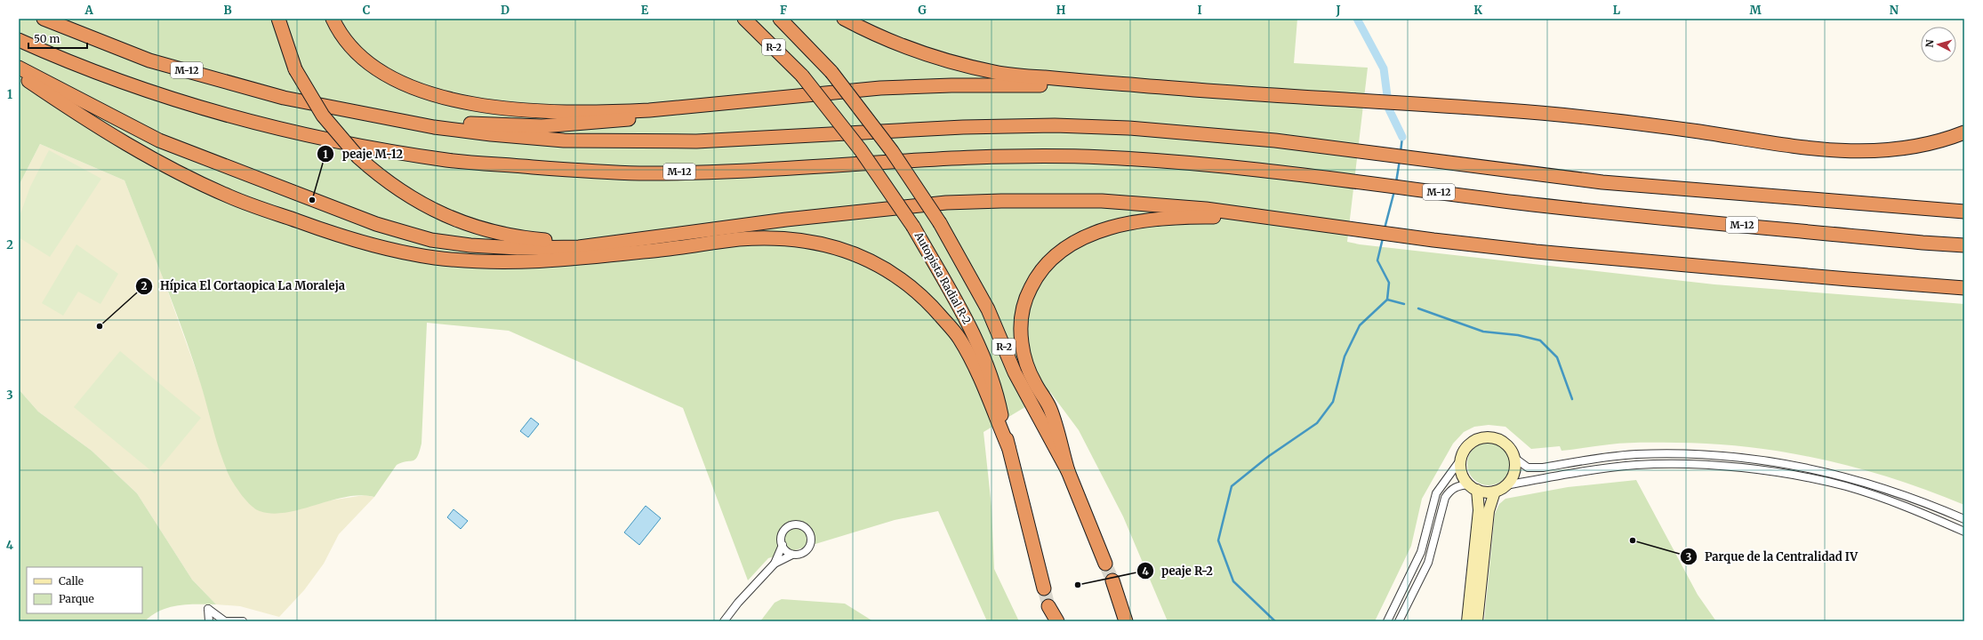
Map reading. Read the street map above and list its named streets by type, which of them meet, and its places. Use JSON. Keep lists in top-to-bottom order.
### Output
{
  "streets": {
    "highway": ["R-2", "M-12", "Autopista Radial R-2"]
  },
  "places": [
    "peaje M-12",
    "Hípica El Cortaopica La Moraleja",
    "Parque de la Centralidad IV",
    "peaje R-2"
  ],
  "legend": ["Calle", "Parque"],
  "scale_bar": "50 m",
  "north": "left",
  "grid": {
    "columns": [
      "A",
      "B",
      "C",
      "D",
      "E",
      "F",
      "G",
      "H",
      "I",
      "J",
      "K",
      "L",
      "M",
      "N"
    ],
    "rows": [
      "1",
      "2",
      "3",
      "4"
    ]
  }
}
